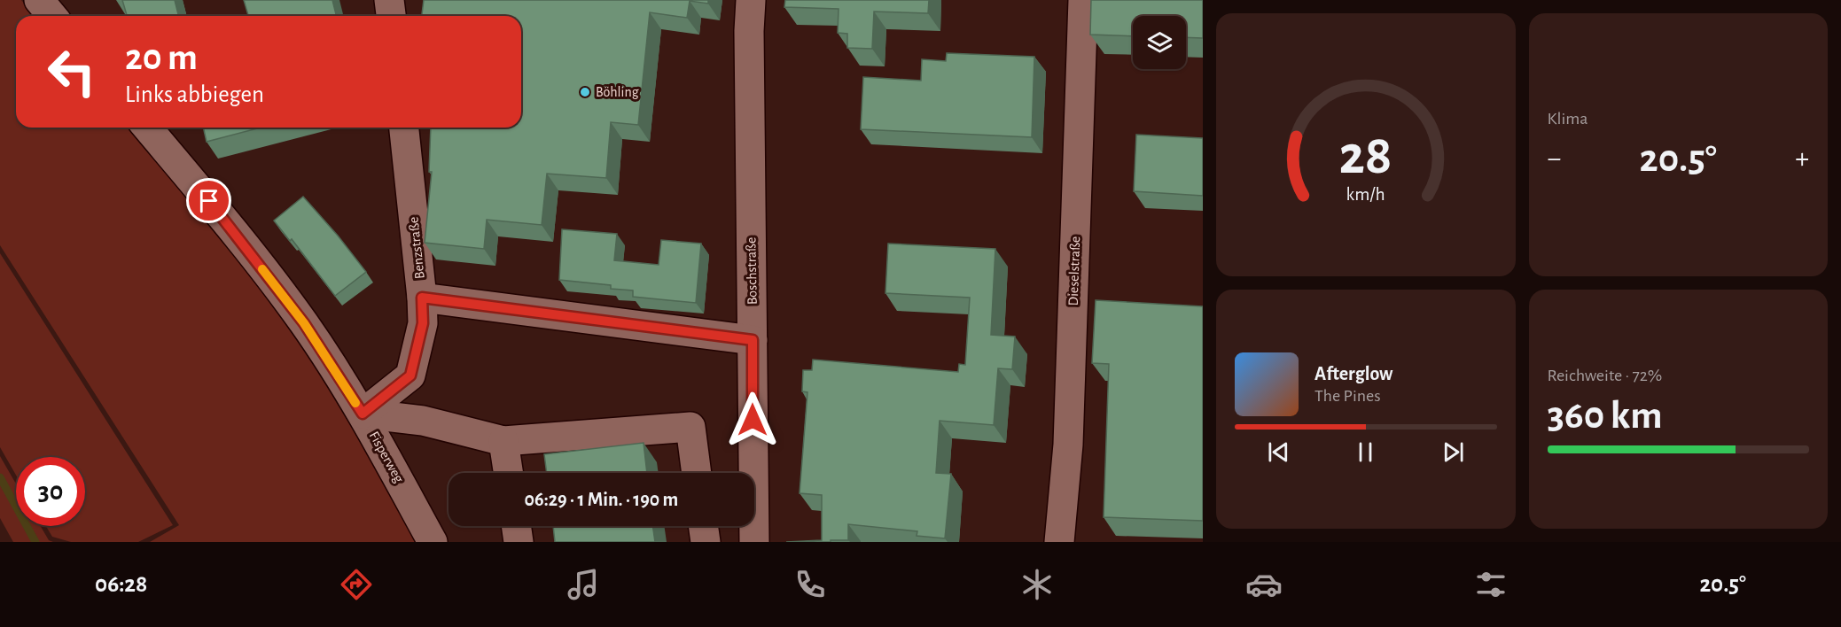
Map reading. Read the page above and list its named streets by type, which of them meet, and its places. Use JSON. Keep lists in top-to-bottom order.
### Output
{
  "streets": {
    "street": [
      "Benzstraße",
      "Boschstraße",
      "Dieselstraße",
      "Fisperweg"
    ]
  },
  "crossings": [
    ["Benzstraße", "Fisperweg"]
  ],
  "places": ["Böhling"],
  "page": {
    "tile": [
      "Klima",
      ["Reichweite · 72%", "360 km"]
    ],
    "turn": ["20 m", "Links abbiegen"],
    "heat": ["−", "20.5°", "+"],
    "song": ["Afterglow", "The Pines"],
    "limit": "30",
    "trip": "06:29 · 1 Min. · 190 m",
    "tabs": ["06:28", "20.5°"],
    "gauge": ["28", "km/h"]
  }
}
